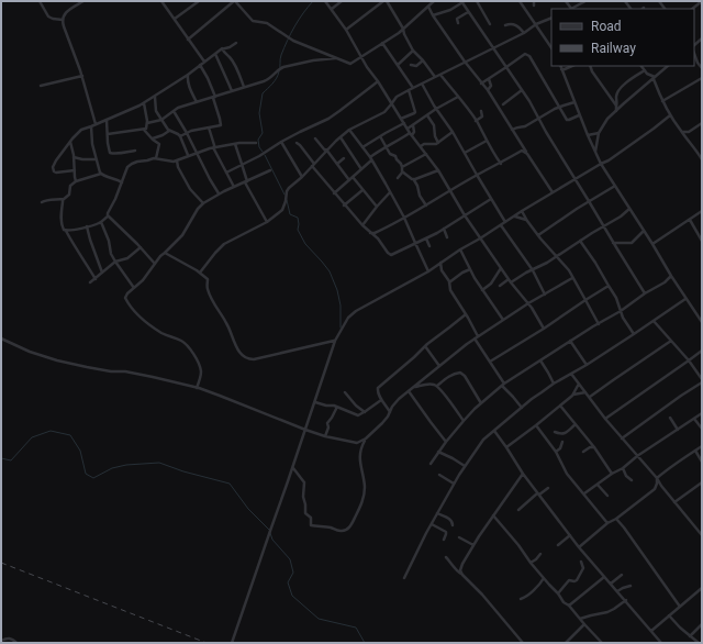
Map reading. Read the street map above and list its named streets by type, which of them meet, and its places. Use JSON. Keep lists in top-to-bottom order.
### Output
{
  "legend": ["Road", "Railway"]
}
